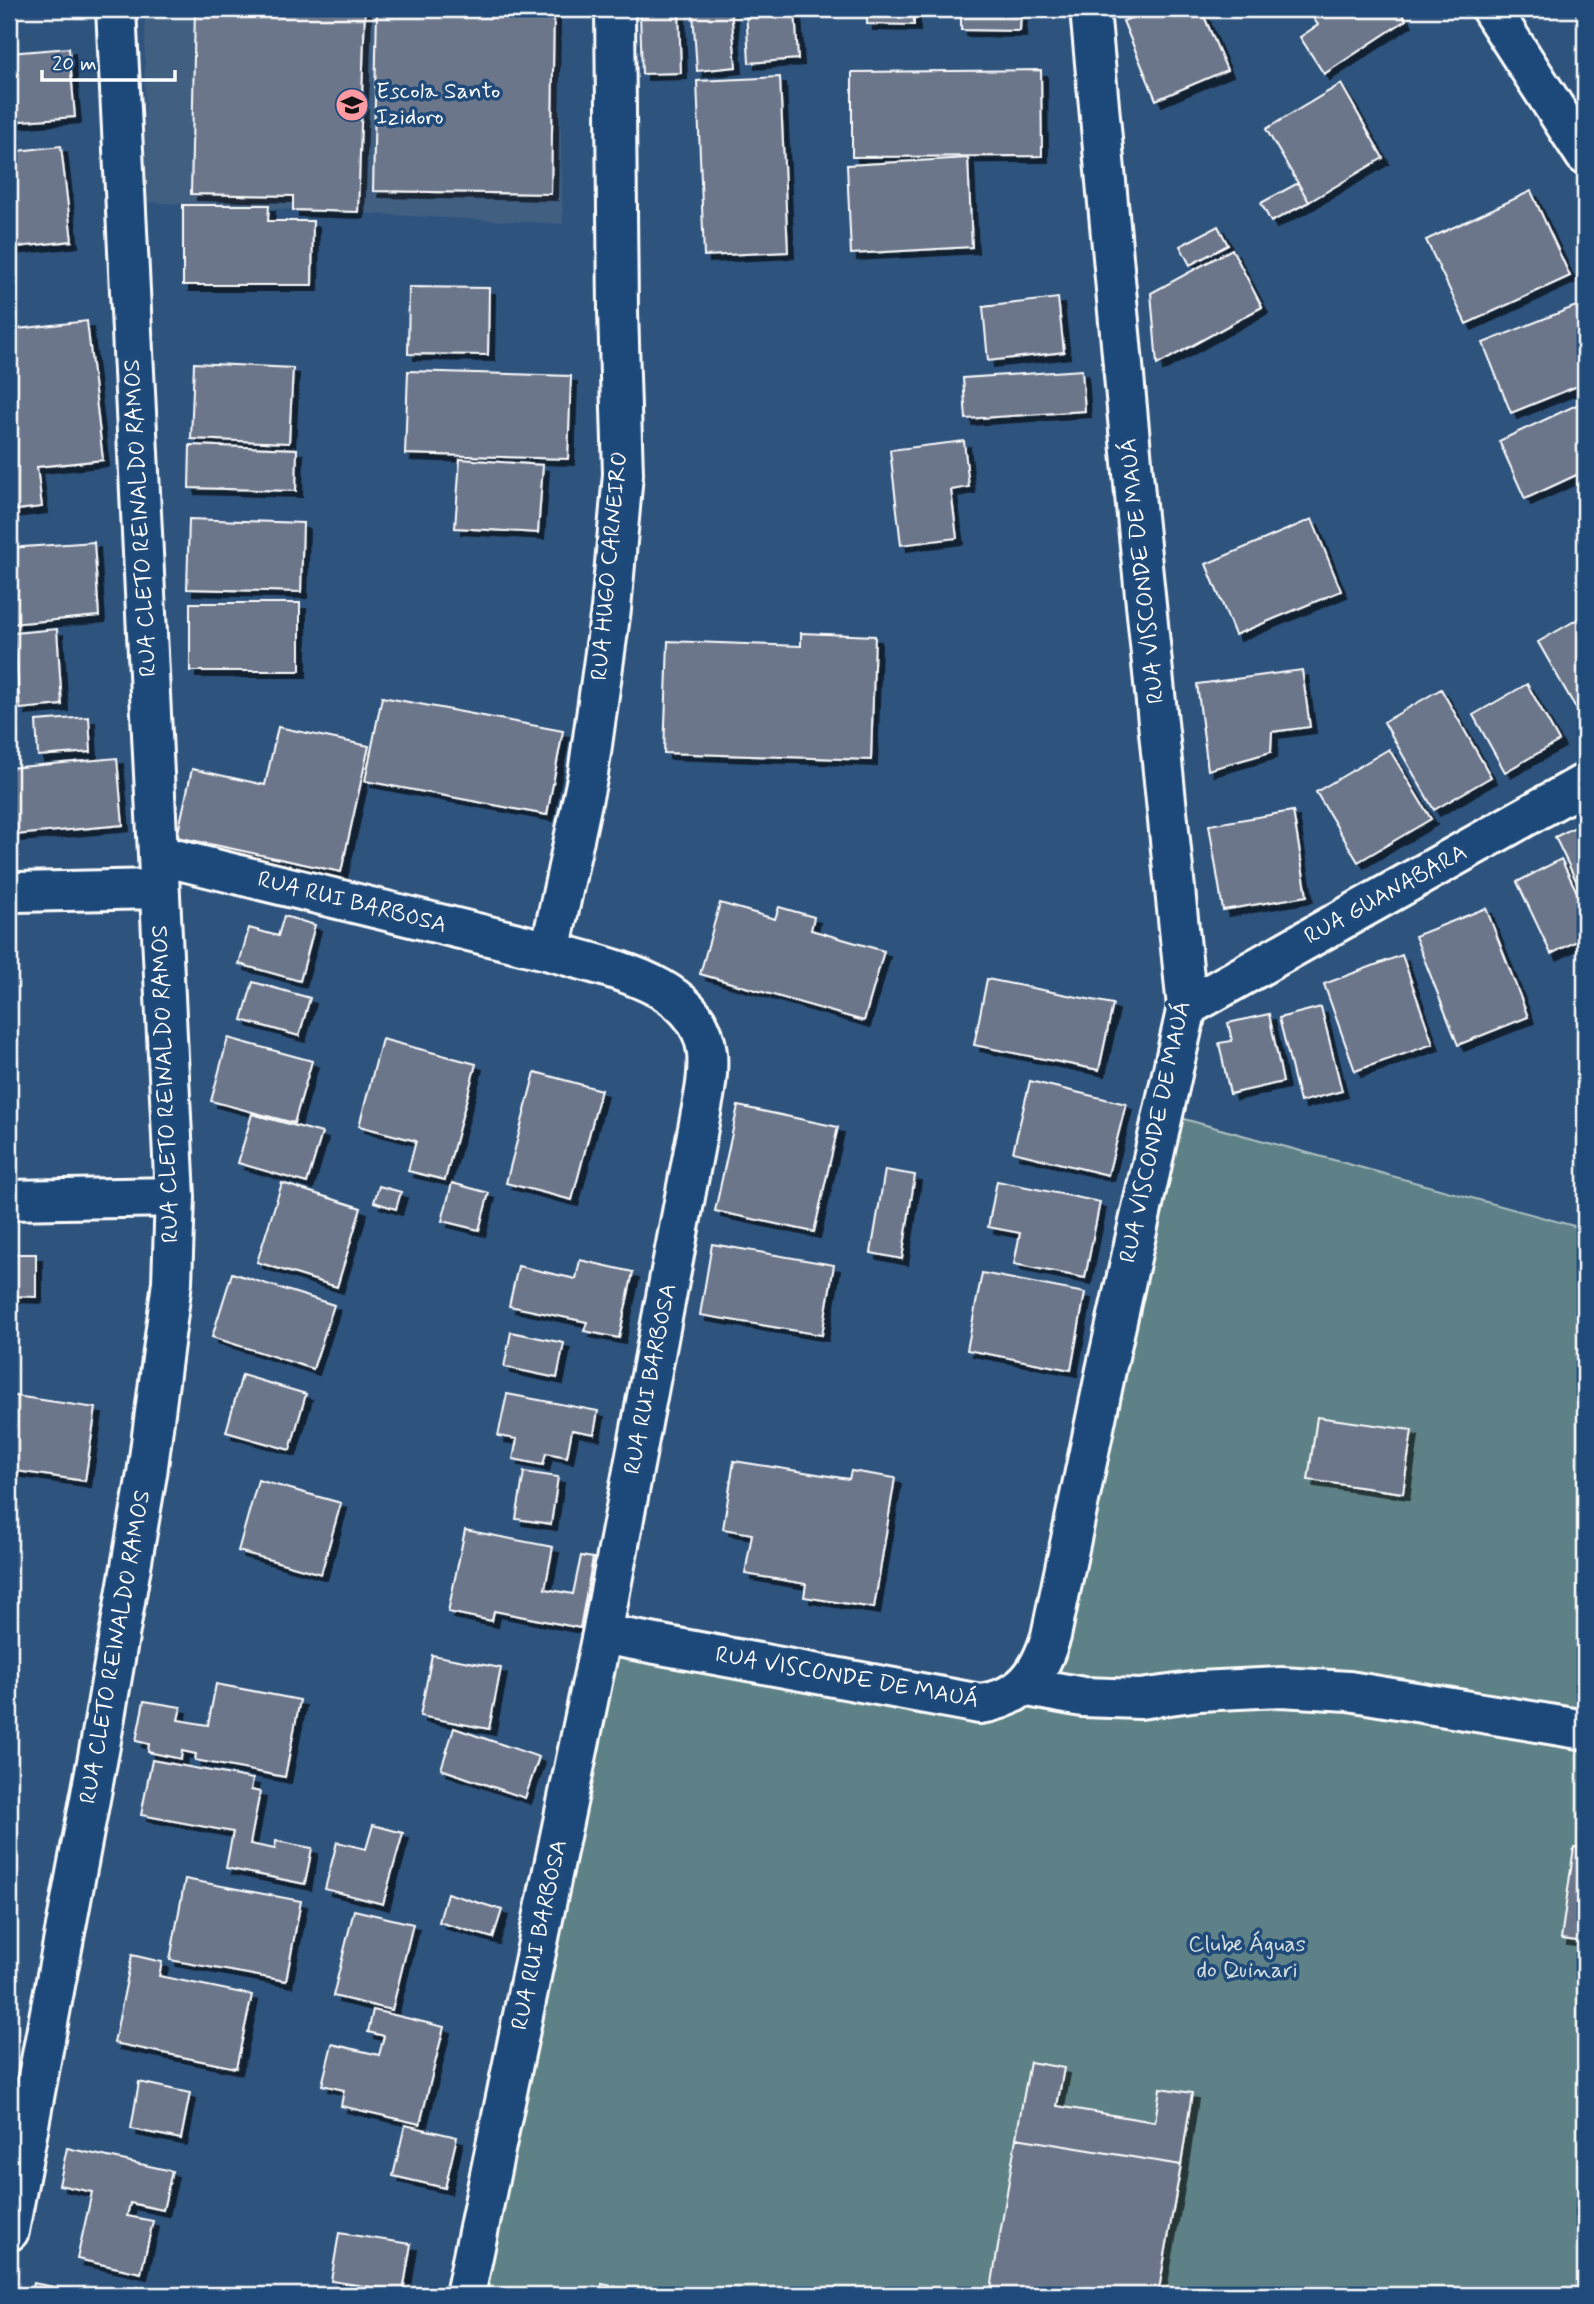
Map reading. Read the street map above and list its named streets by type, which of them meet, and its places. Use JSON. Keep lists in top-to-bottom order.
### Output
{
  "streets": {
    "street": [
      "RUA CLETO REINALDO RAMOS",
      "RUA HUGO CARNEIRO",
      "RUA VISCONDE DE MAUÁ",
      "RUA GUANABARA",
      "RUA RUI BARBOSA"
    ]
  },
  "crossings": [
    ["RUA CLETO REINALDO RAMOS", "RUA RUI BARBOSA"],
    ["RUA HUGO CARNEIRO", "RUA RUI BARBOSA"],
    ["RUA VISCONDE DE MAUÁ", "RUA GUANABARA"],
    ["RUA VISCONDE DE MAUÁ", "RUA RUI BARBOSA"]
  ],
  "parks": ["Clube Águas do Quinari"],
  "places": {
    "school or university": ["Escola Santo Izidoro"]
  },
  "scale_bar": "20 m"
}
